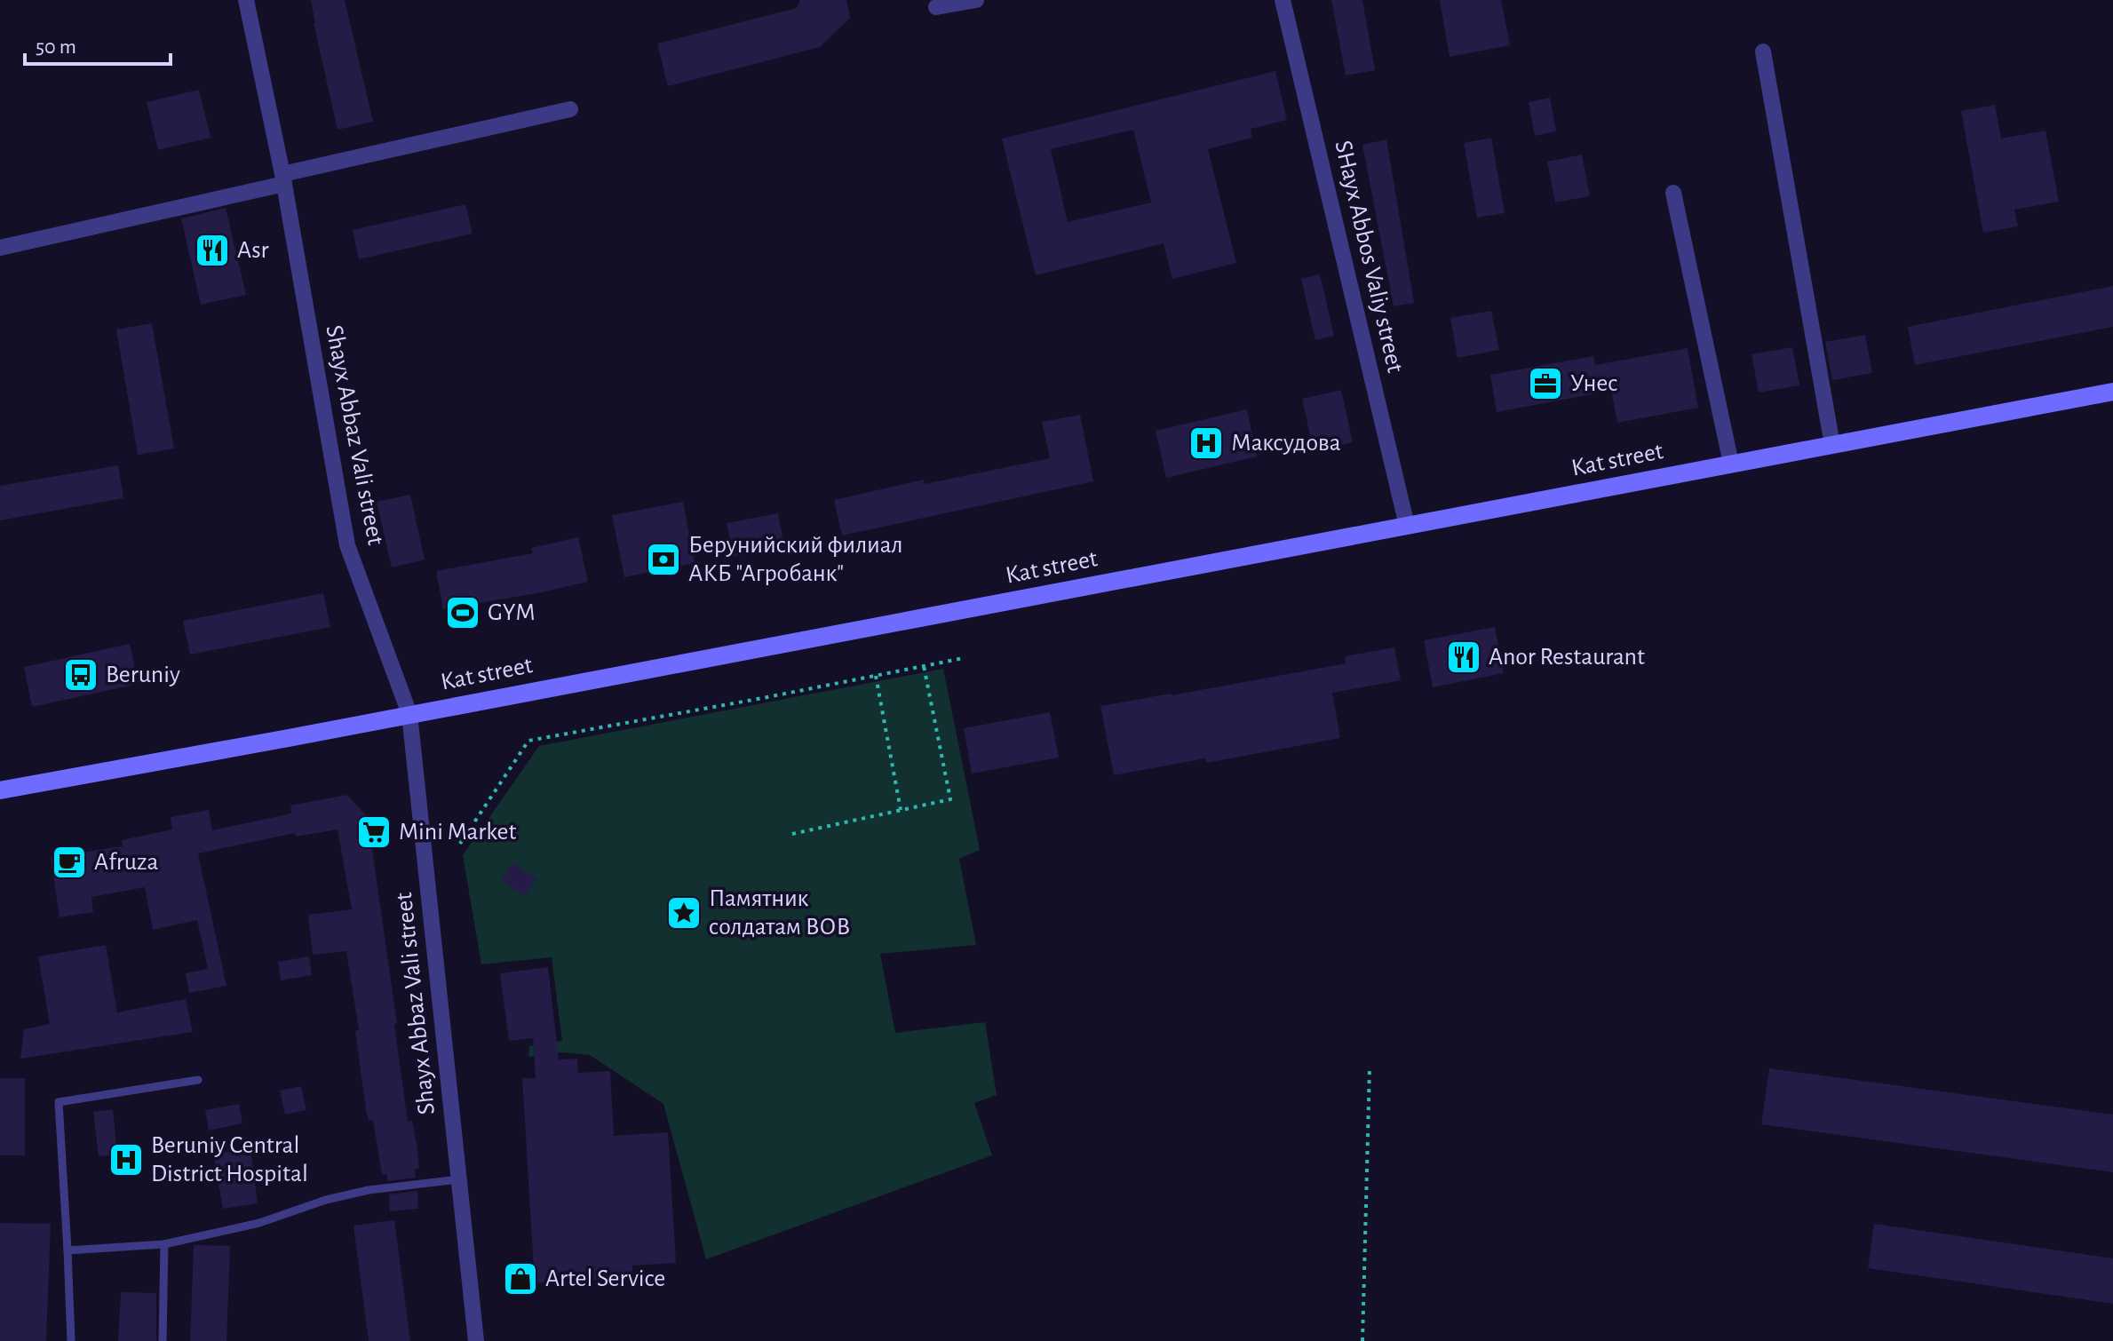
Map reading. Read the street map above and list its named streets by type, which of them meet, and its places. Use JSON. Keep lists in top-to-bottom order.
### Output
{
  "streets": {
    "street": ["SHayx Abbos Valiy street", "Shayx Abbaz Vali street", "Kat street"]
  },
  "crossings": [
    ["SHayx Abbos Valiy street", "Kat street"],
    ["Shayx Abbaz Vali street", "Kat street"]
  ],
  "places": {
    "restaurant": ["Asr", "Anor Restaurant"],
    "office": ["Унес"],
    "hospital": ["Максудова", "Beruniy Central District Hospital"],
    "bank": ["Берунийский филиал АКБ \"Агробанк\""],
    "sports": ["GYM"],
    "bus stop": ["Beruniy"],
    "supermarket": ["Mini Market"],
    "cafe": ["Afruza"],
    "place": ["Памятник солдатам ВОВ"],
    "shop": ["Artel Service"]
  },
  "scale_bar": "50 m"
}
